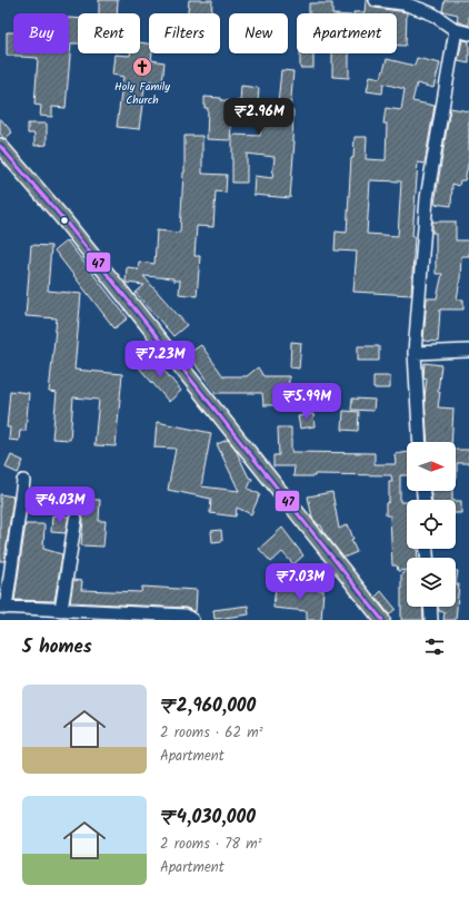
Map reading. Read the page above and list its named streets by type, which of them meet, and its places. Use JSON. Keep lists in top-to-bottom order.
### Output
{
  "places": {
    "church": ["Holy Family Church"]
  },
  "lines": ["transit line 47"],
  "north": "right",
  "page": {
    "chip": [
      "Buy",
      "Rent",
      "Filters",
      "New",
      "Apartment"
    ],
    "price": [
      "₹2.96M",
      "₹7.23M",
      "₹5.99M",
      "₹4.03M",
      "₹7.03M"
    ],
    "heading": "5 homes",
    "list": [
      {
        "name": "₹2,960,000",
        "note": "2 rooms · 62 m² · Apartment"
      },
      {
        "name": "₹4,030,000",
        "note": "2 rooms · 78 m² · Apartment"
      }
    ]
  }
}
